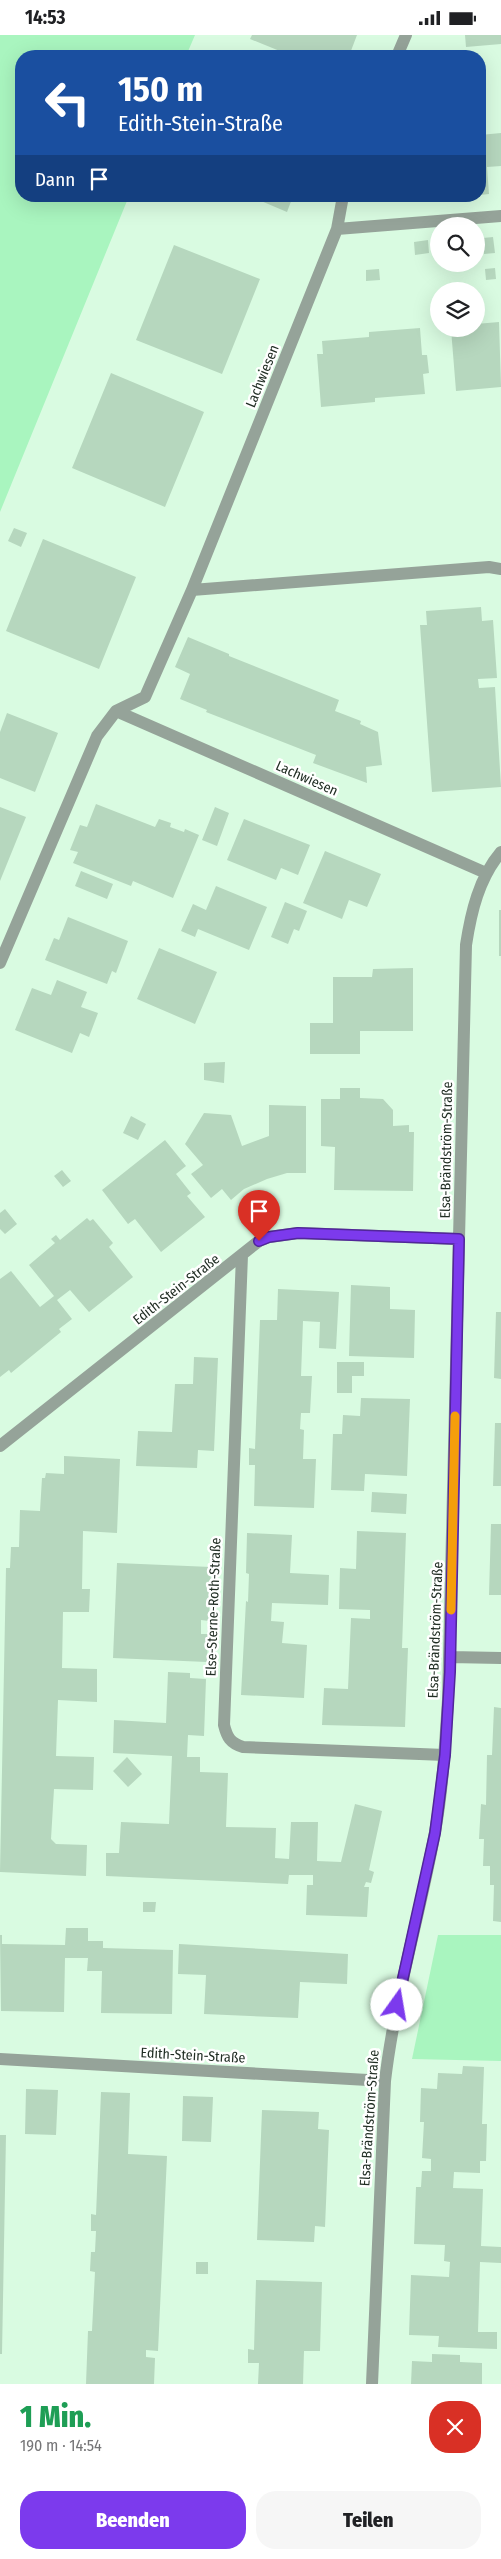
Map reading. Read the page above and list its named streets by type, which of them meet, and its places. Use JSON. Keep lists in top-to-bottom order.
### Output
{
  "streets": {
    "street": [
      "Lachwiesen",
      "Elsa-Brändström-Straße",
      "Edith-Stein-Straße",
      "Else-Sterne-Roth-Straße"
    ]
  },
  "crossings": [
    ["Lachwiesen", "Elsa-Brändström-Straße"],
    ["Elsa-Brändström-Straße", "Edith-Stein-Straße"],
    ["Elsa-Brändström-Straße", "Else-Sterne-Roth-Straße"],
    ["Edith-Stein-Straße", "Else-Sterne-Roth-Straße"]
  ],
  "page": {
    "status": "14:53",
    "turn": ["150 m", "Edith-Stein-Straße"],
    "then": "Dann",
    "heading": ["1 Min.", "190 m · 14:54"],
    "buttons": ["Beenden", "Teilen"]
  }
}
